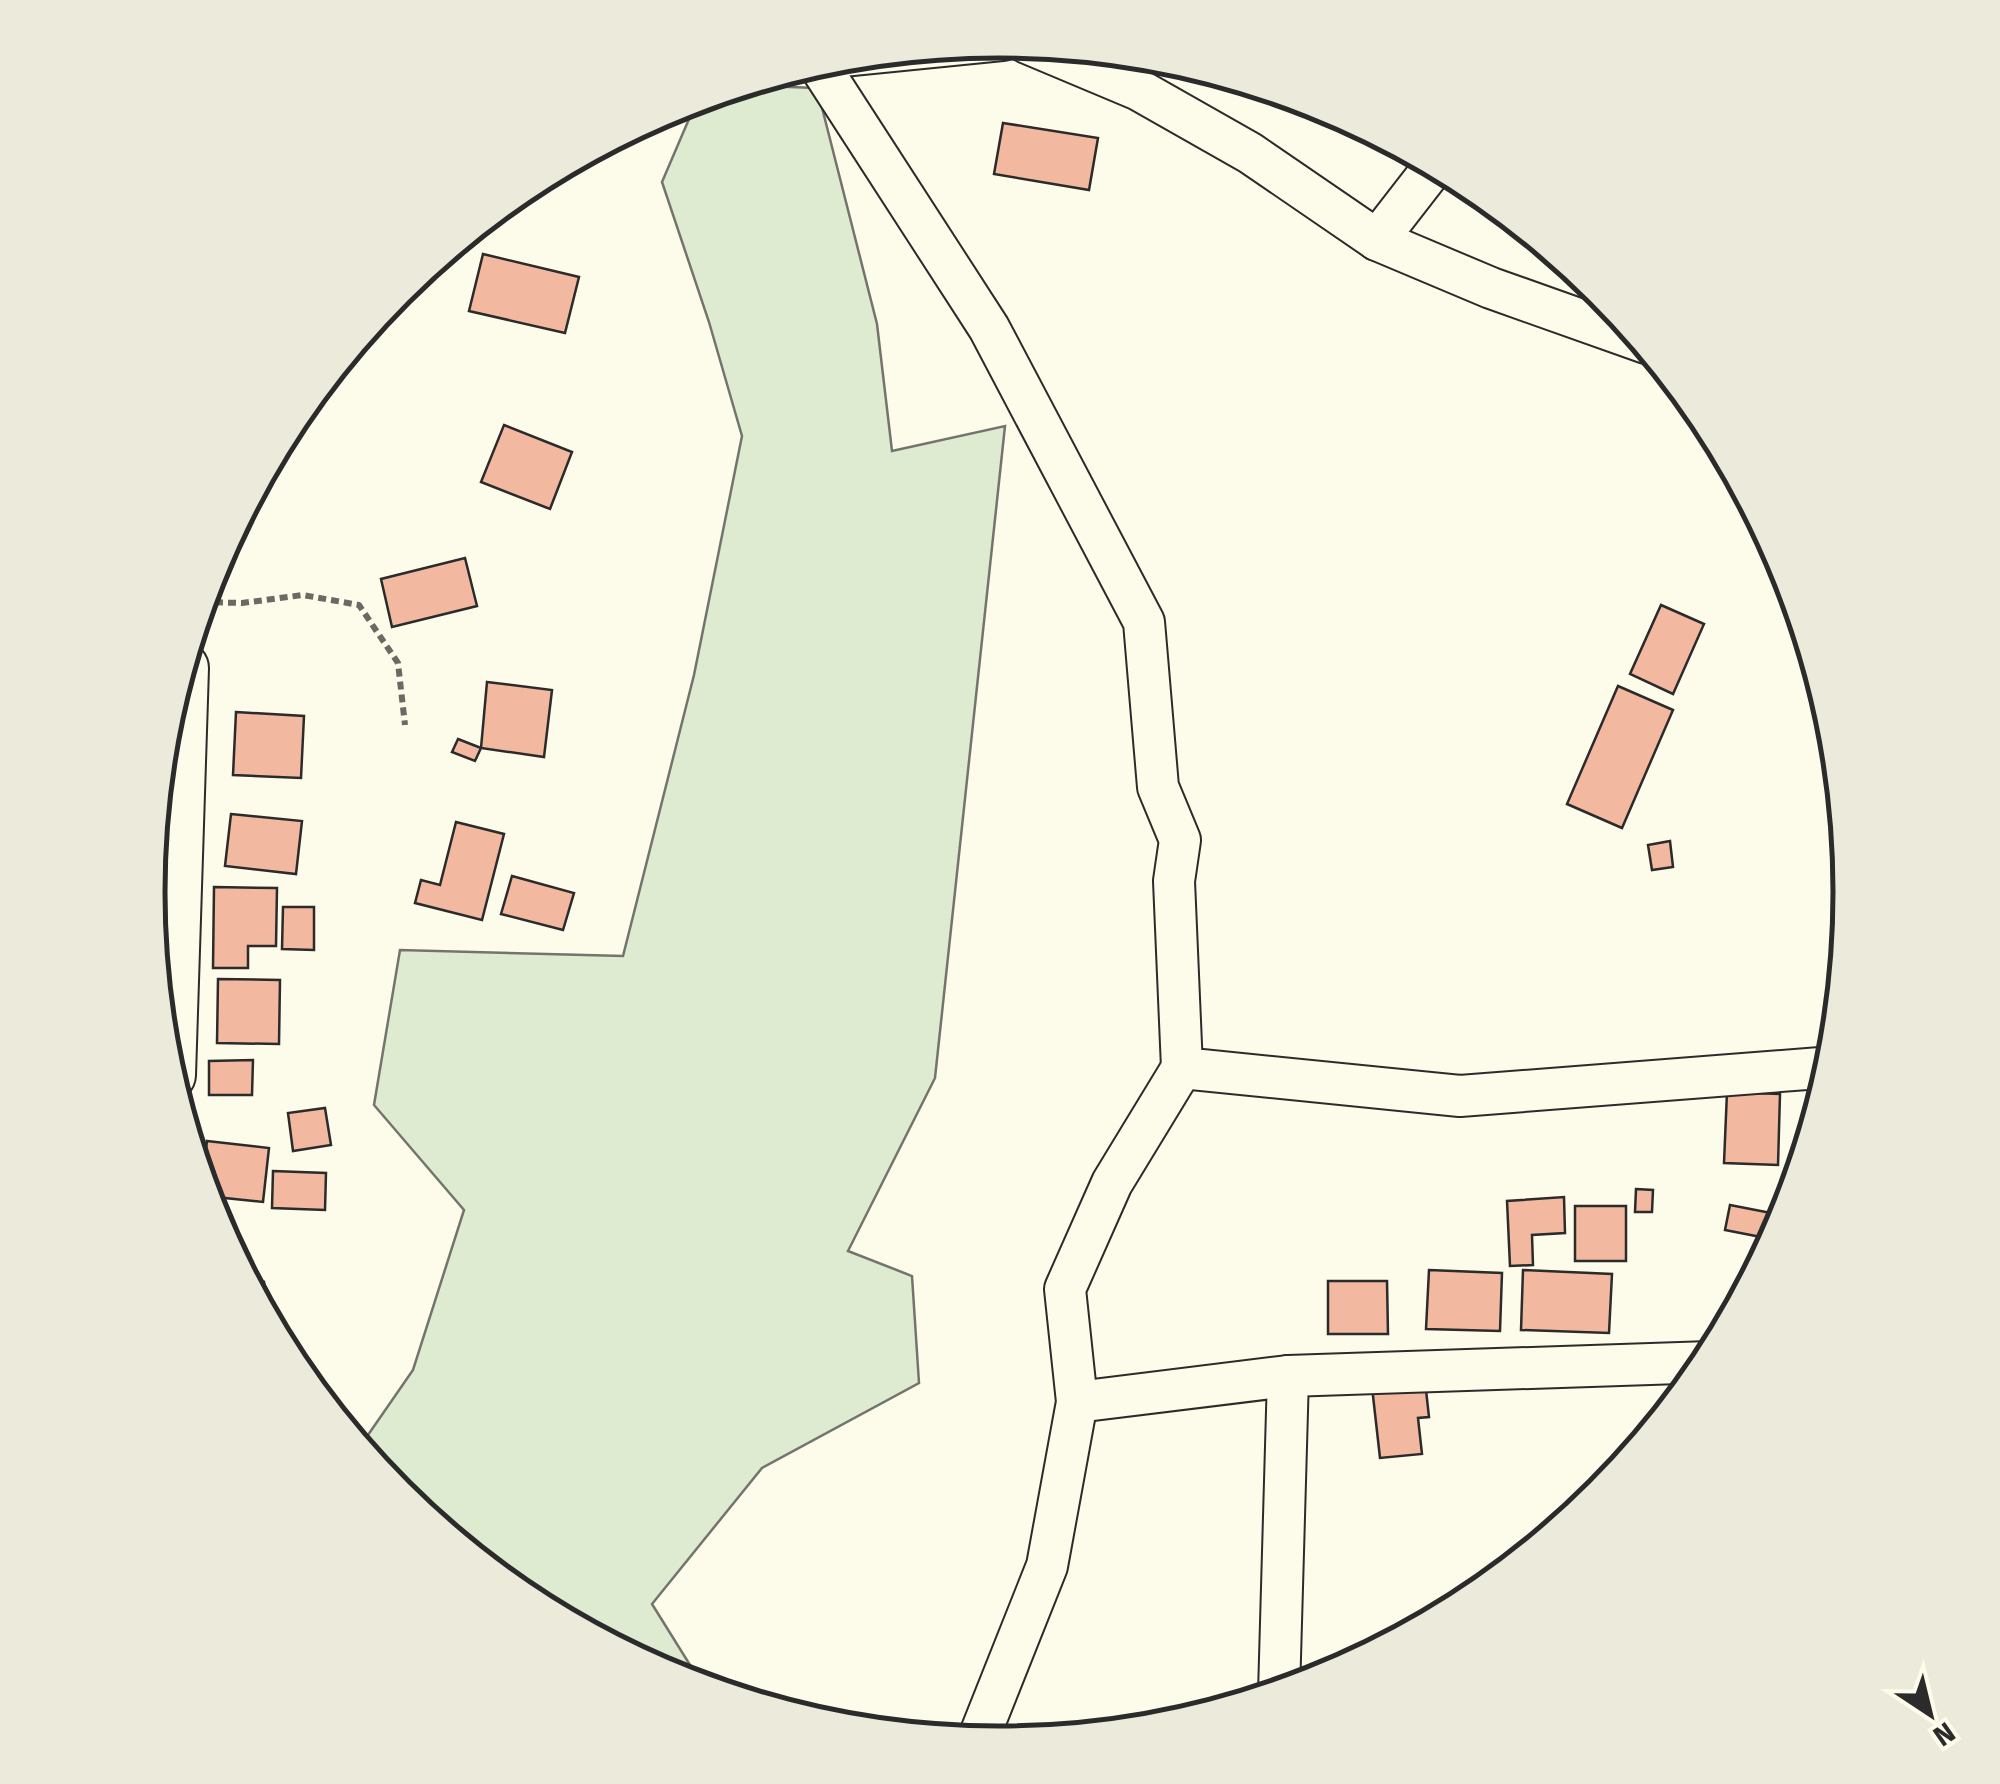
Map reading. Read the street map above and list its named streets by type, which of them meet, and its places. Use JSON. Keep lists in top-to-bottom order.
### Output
{
  "north": "bottom right"
}
